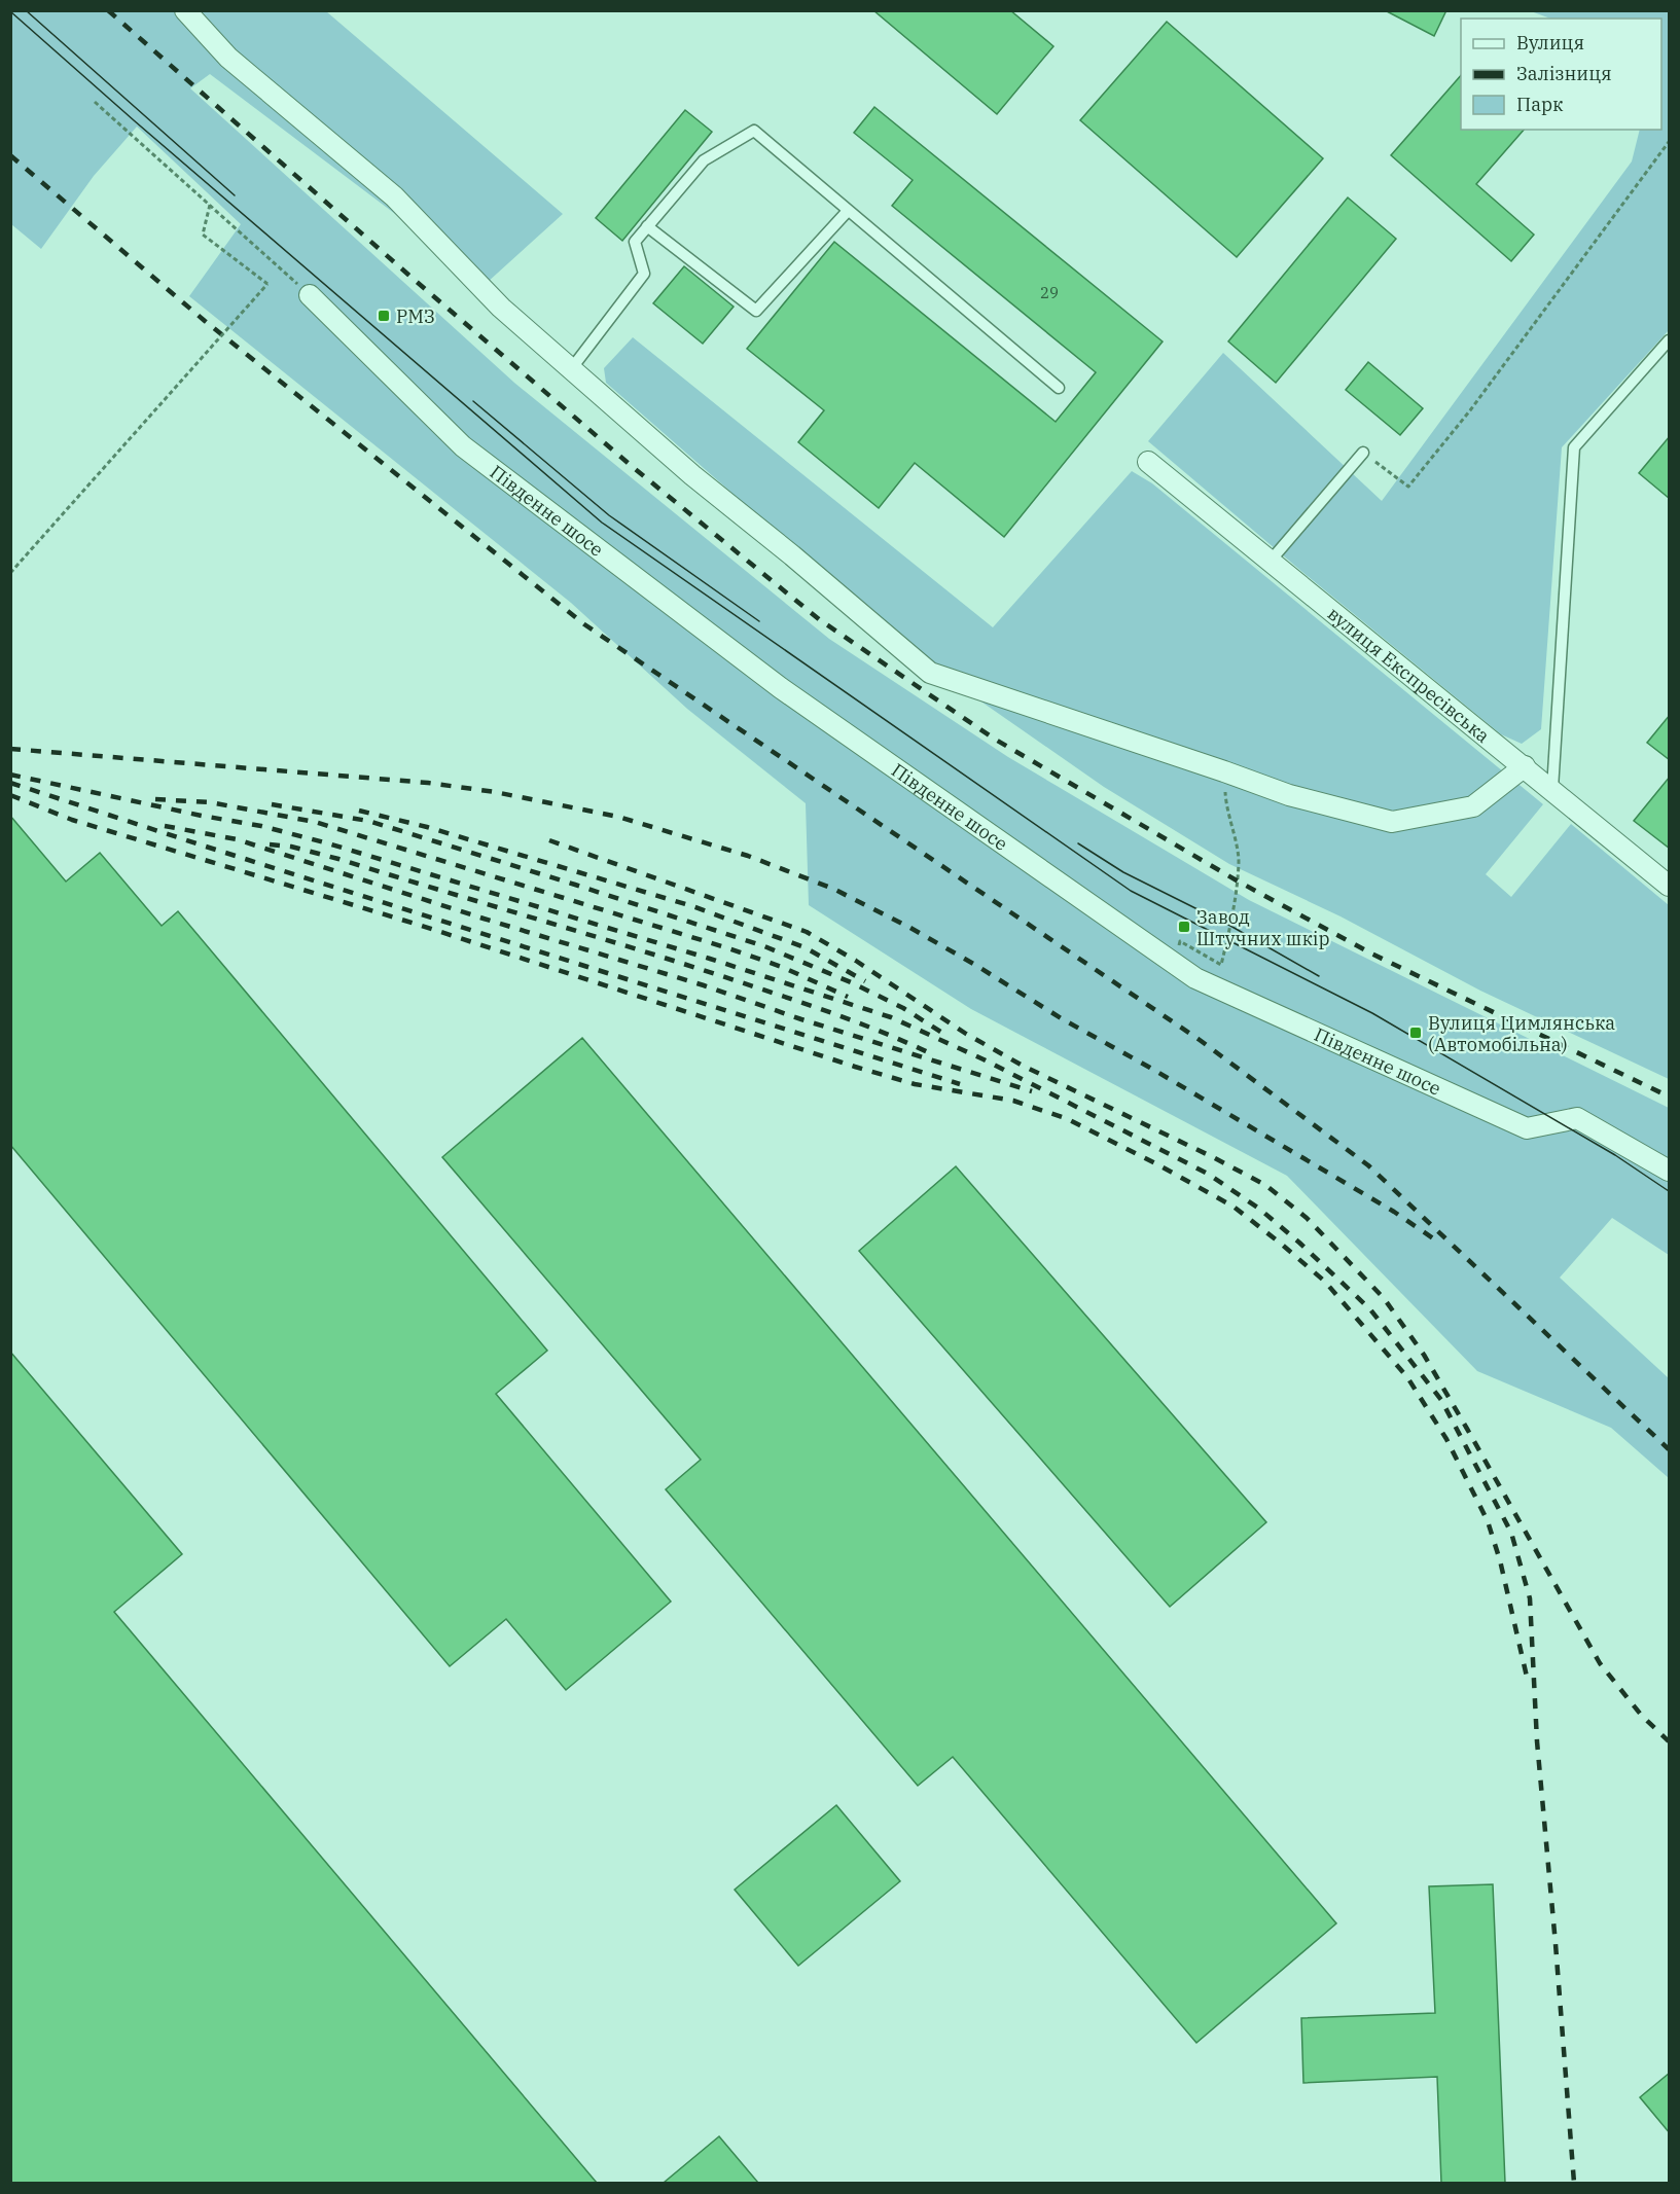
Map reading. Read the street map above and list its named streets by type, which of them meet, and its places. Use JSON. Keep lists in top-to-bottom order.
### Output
{
  "streets": {
    "street": ["Південне шосе", "вулиця Експресівська"]
  },
  "places": {
    "transit": ["РМЗ", "Завод Штучних шкір", "Вулиця Цимлянська (Автомобільна)"]
  },
  "house_numbers": ["29"],
  "legend": ["Вулиця", "Залізниця", "Парк"]
}
